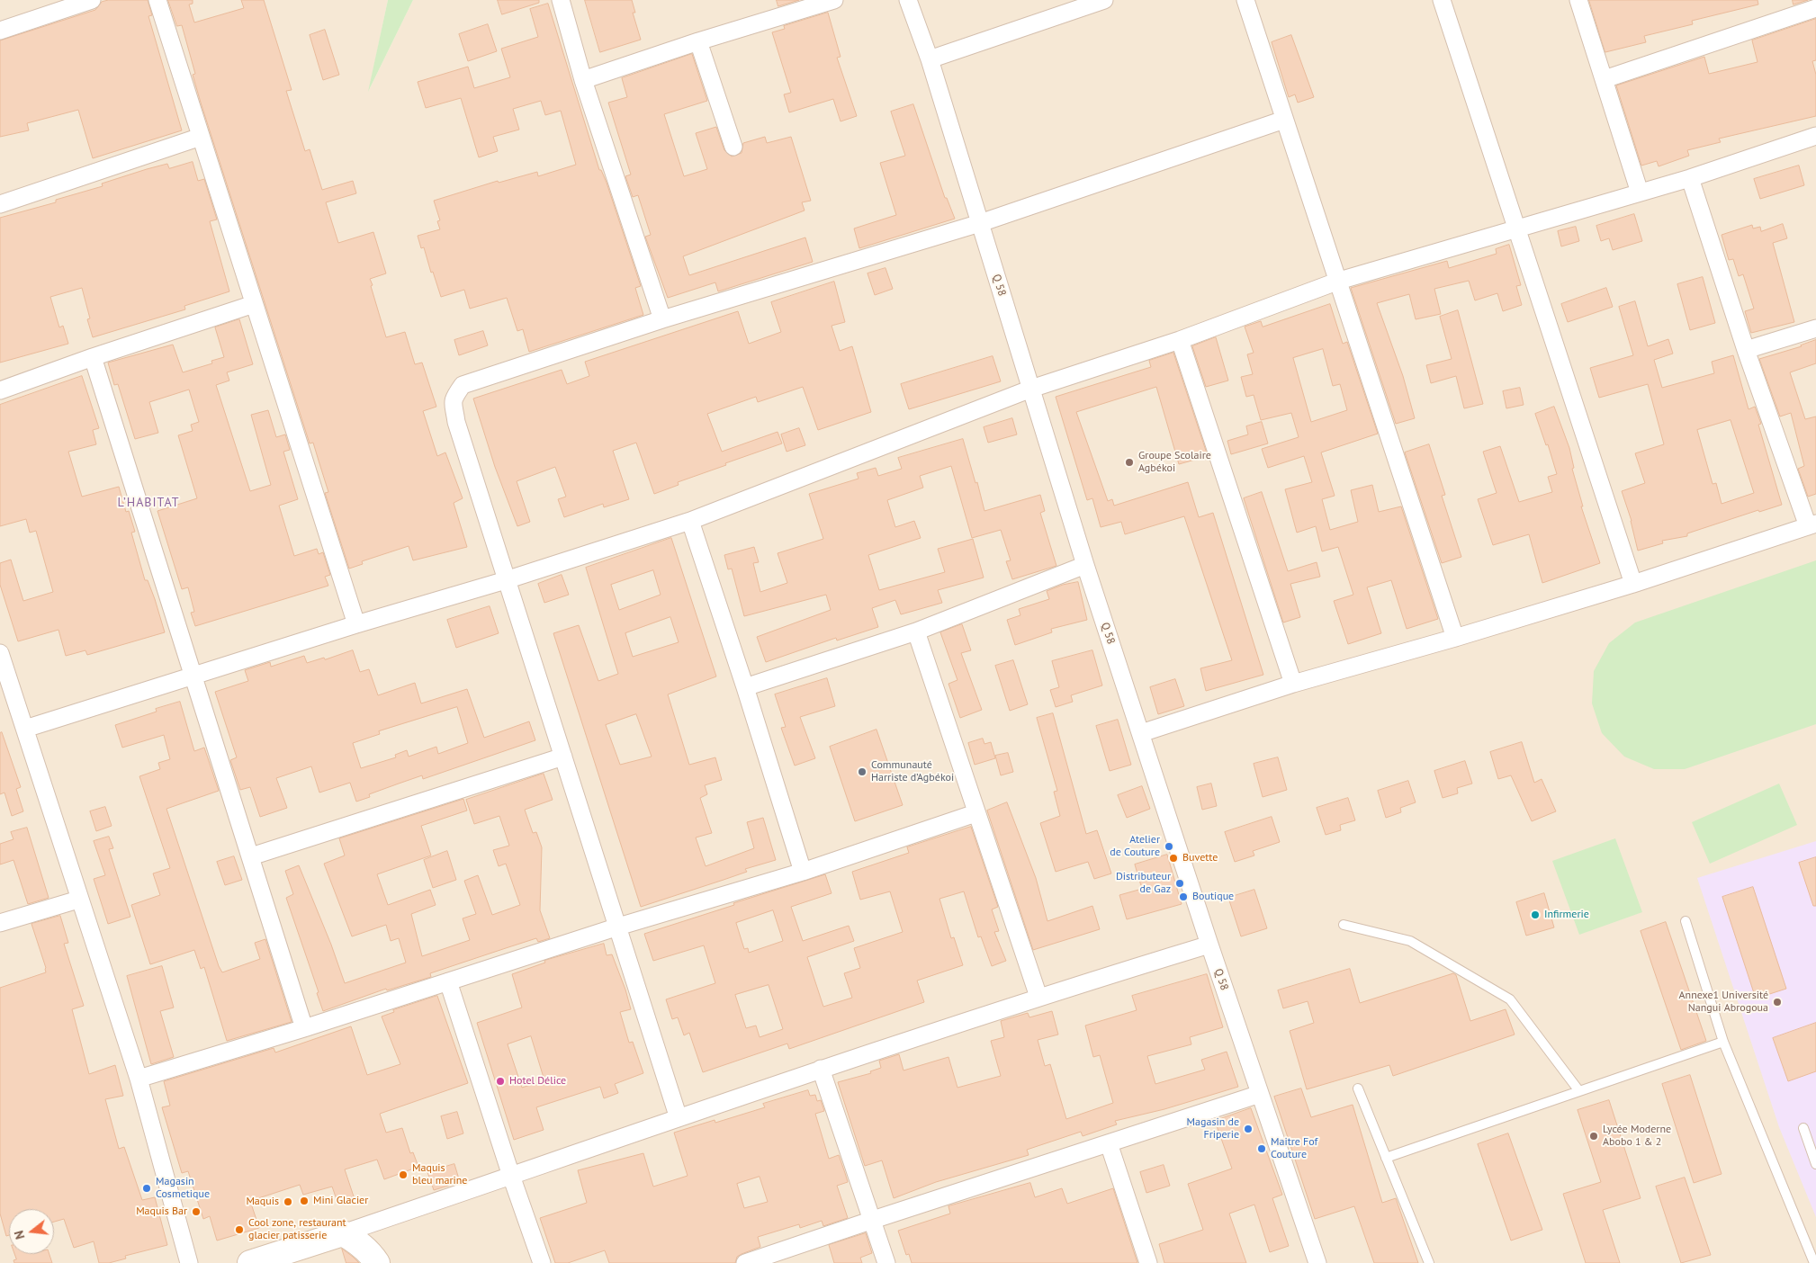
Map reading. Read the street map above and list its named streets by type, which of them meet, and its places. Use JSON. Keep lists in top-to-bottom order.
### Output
{
  "streets": {
    "street": ["Q 58"]
  },
  "districts": ["L’HABITAT"],
  "places": [
    "Groupe Scolaire Agbékoi",
    "Communauté Harriste d’Agbékoi",
    "Atelier de Couture",
    "Buvette",
    "Distributeur de Gaz",
    "Boutique",
    "Infirmerie",
    "Annexe1 Université Nangui Abrogoua",
    "Hotel Délice",
    "Magasin de Friperie",
    "Lycée Moderne Abobo 1 & 2",
    "Maitre Fof Couture",
    "Maquis bleu marine",
    "Magasin Cosmetique",
    "Mini Glacier",
    "Maquis",
    "Maquis Bar",
    "Cool zone, restaurant glacier patisserie"
  ],
  "north": "left"
}
